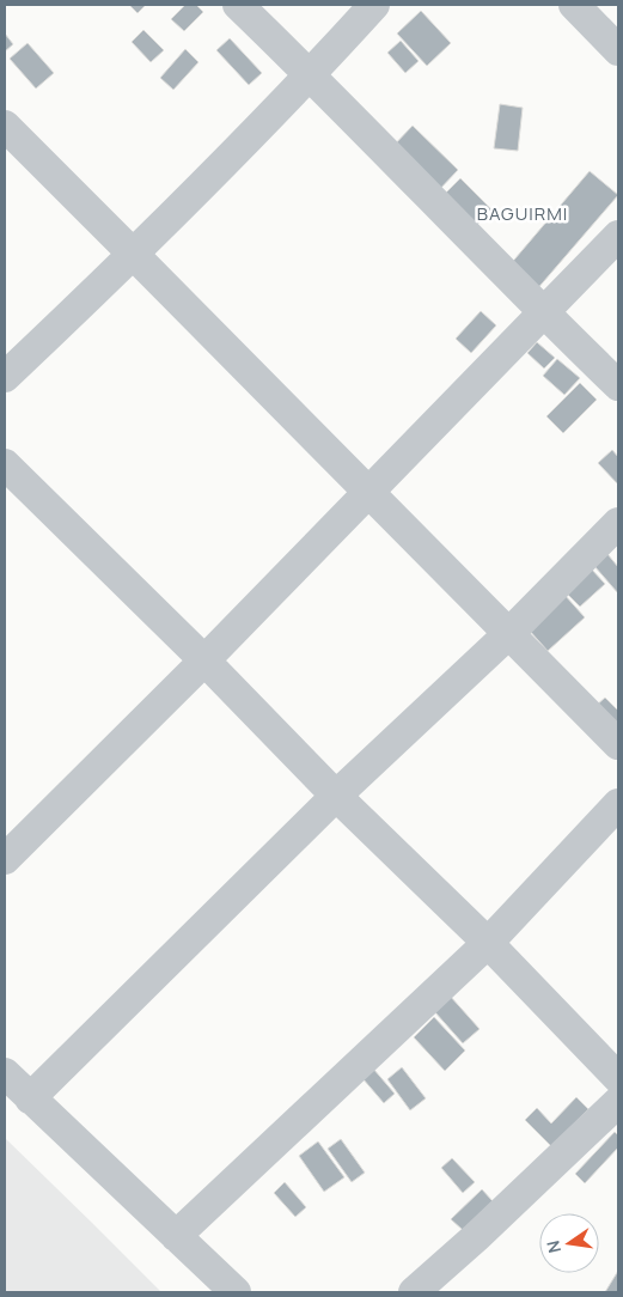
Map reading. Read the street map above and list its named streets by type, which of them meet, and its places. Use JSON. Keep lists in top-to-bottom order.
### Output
{
  "districts": ["BAGUIRMI"],
  "north": "left"
}
